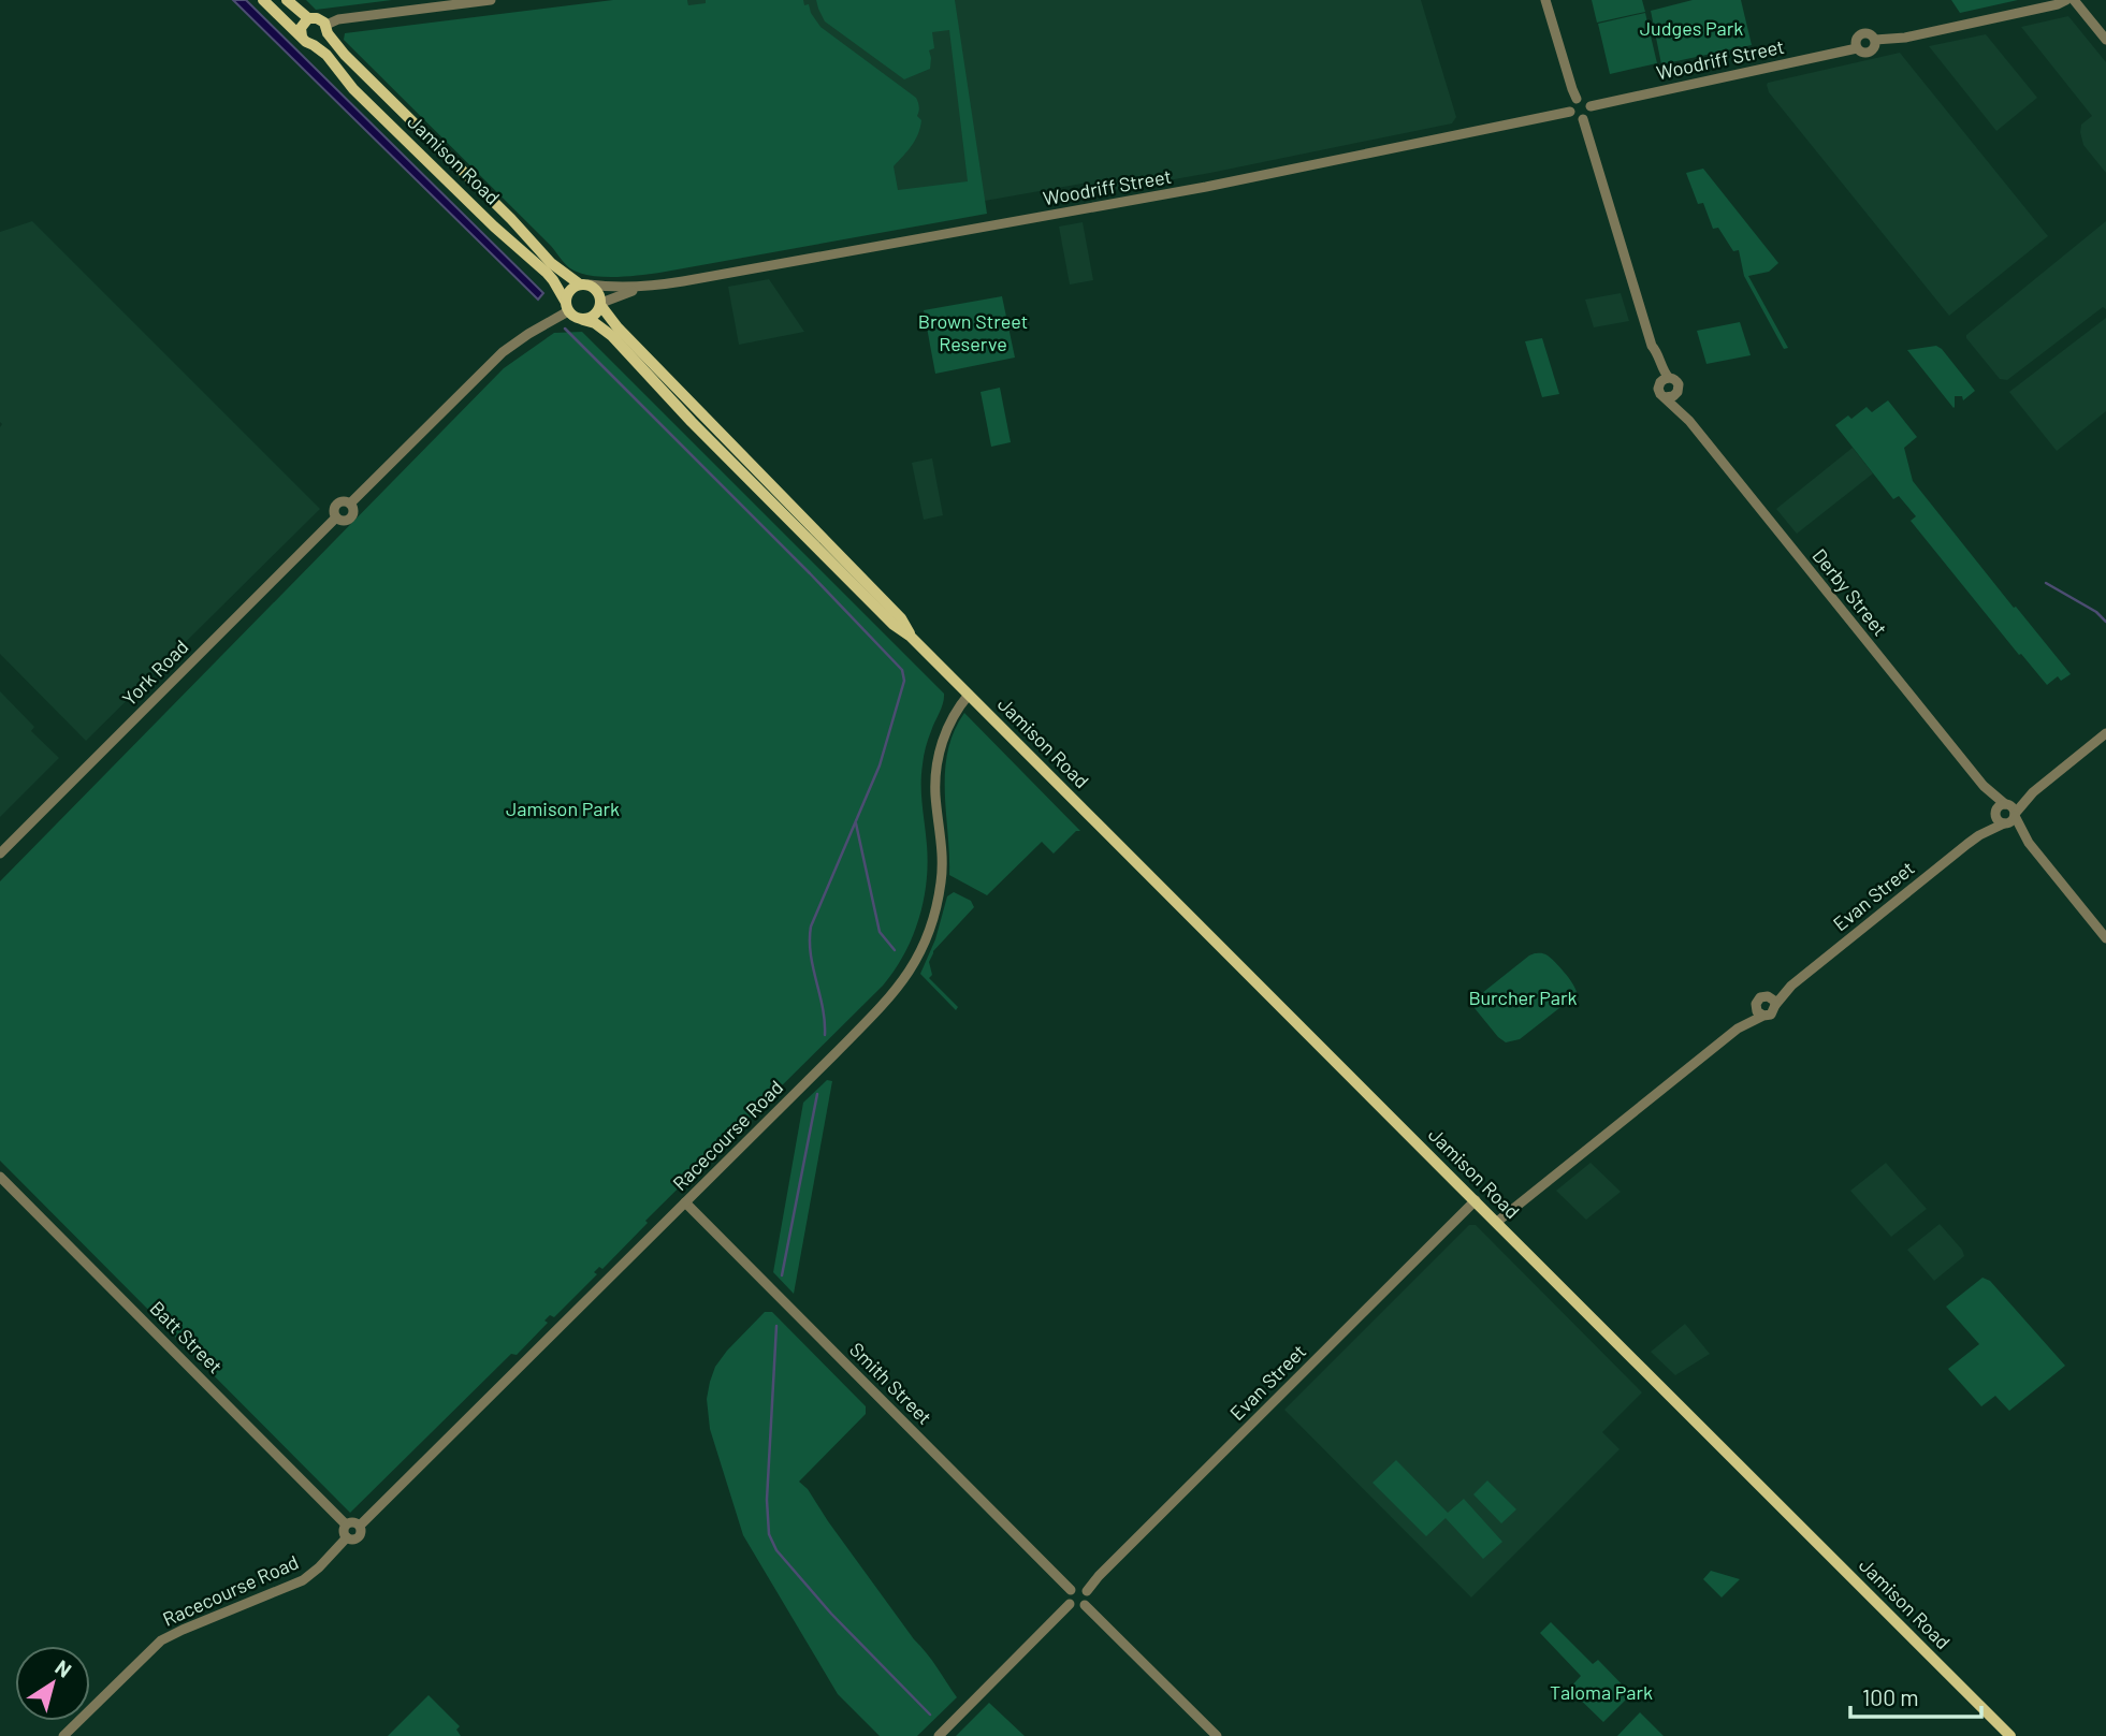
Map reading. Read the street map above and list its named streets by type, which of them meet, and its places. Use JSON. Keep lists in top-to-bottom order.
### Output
{
  "streets": {
    "main road": ["Jamison Road"],
    "street": [
      "Woodriff Street",
      "Derby Street",
      "York Road",
      "Evan Street",
      "Racecourse Road",
      "Batt Street",
      "Smith Street"
    ]
  },
  "crossings": [
    ["Woodriff Street", "Jamison Road"],
    ["Woodriff Street", "York Road"],
    ["Jamison Road", "York Road"],
    ["Jamison Road", "Evan Street"],
    ["Jamison Road", "Racecourse Road"],
    ["Derby Street", "Evan Street"],
    ["Evan Street", "Smith Street"],
    ["Racecourse Road", "Batt Street"],
    ["Racecourse Road", "Smith Street"]
  ],
  "parks": [
    "Judges Park",
    "Brown Street Reserve",
    "Jamison Park",
    "Burcher Park",
    "Taloma Park"
  ],
  "scale_bar": "100 m",
  "north": "top right"
}
